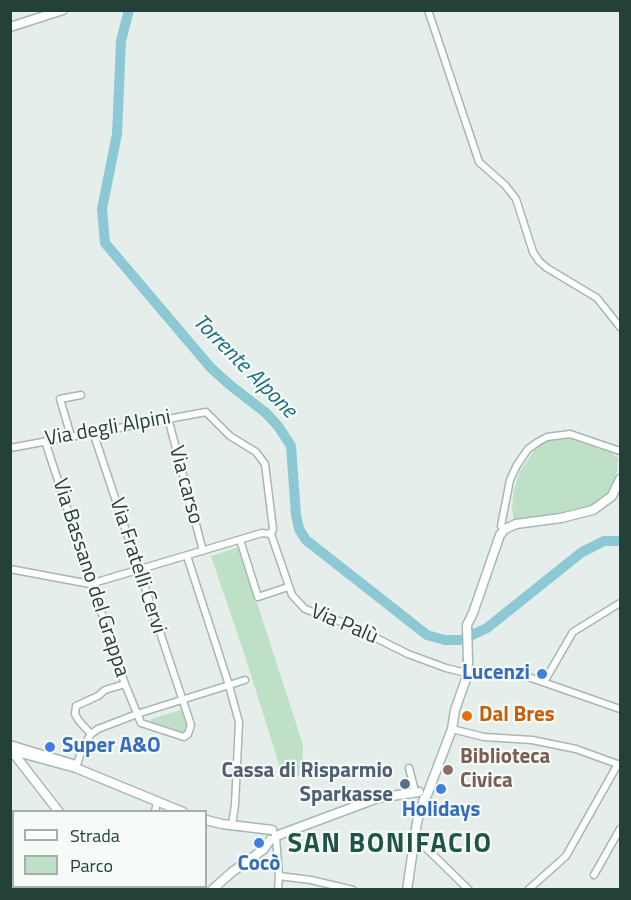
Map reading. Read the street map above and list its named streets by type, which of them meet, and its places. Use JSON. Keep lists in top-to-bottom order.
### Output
{
  "streets": {
    "street": [
      "Via degli Alpini",
      "Via carso",
      "Via Fratelli Cervi",
      "Via Bassano del Grappa",
      "Via Palù"
    ]
  },
  "crossings": [
    ["Via degli Alpini", "Via carso"],
    ["Via degli Alpini", "Via Fratelli Cervi"],
    ["Via degli Alpini", "Via Bassano del Grappa"],
    ["Via degli Alpini", "Via Palù"],
    ["Via Fratelli Cervi", "Via Bassano del Grappa"]
  ],
  "districts": ["SAN BONIFACIO"],
  "water": ["Torrente Alpone"],
  "places": [
    "Lucenzi",
    "Dal Bres",
    "Super A&O",
    "Biblioteca Civica",
    "Cassa di Risparmio Sparkasse",
    "Holidays",
    "Cocò"
  ],
  "legend": ["Strada", "Parco"]
}
